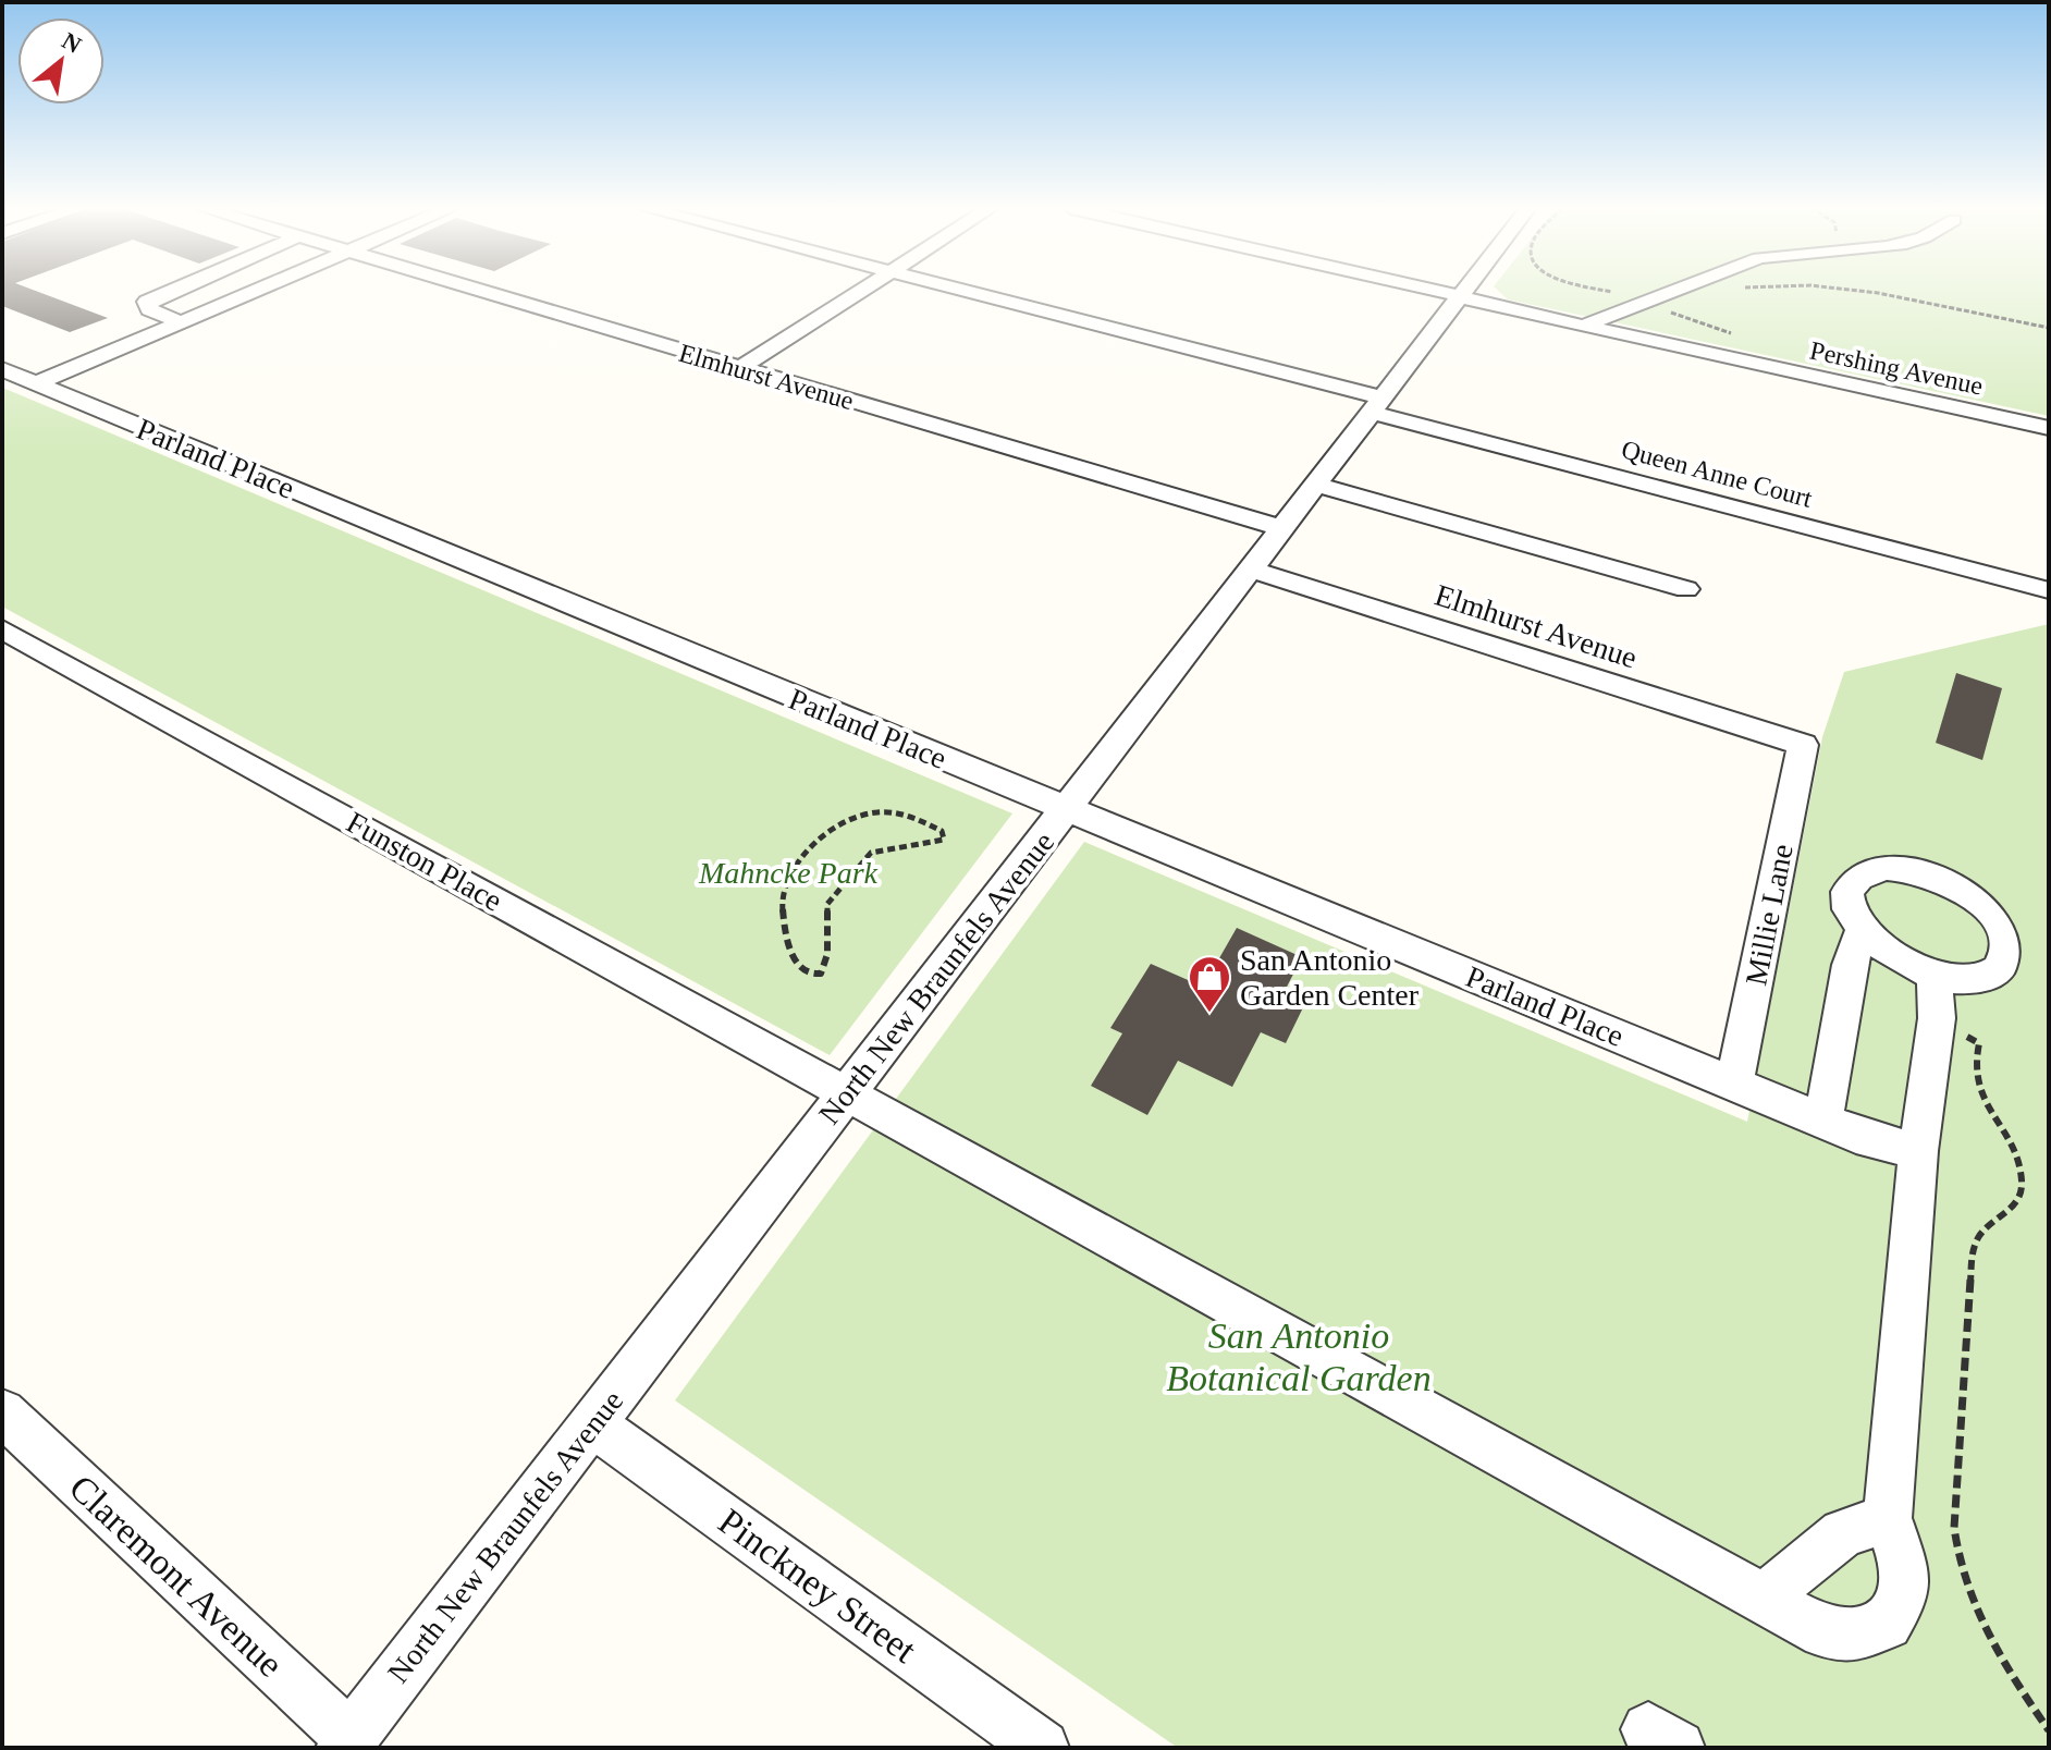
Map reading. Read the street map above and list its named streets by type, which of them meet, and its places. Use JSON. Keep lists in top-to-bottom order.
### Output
{
  "streets": {
    "street": [
      "Pershing Avenue",
      "Elmhurst Avenue",
      "Parland Place",
      "Queen Anne Court",
      "Funston Place",
      "Millie Lane",
      "North New Braunfels Avenue",
      "Claremont Avenue",
      "Pinckney Street"
    ]
  },
  "crossings": [
    ["Pershing Avenue", "North New Braunfels Avenue"],
    ["Elmhurst Avenue", "Millie Lane"],
    ["Elmhurst Avenue", "North New Braunfels Avenue"],
    ["Parland Place", "Millie Lane"],
    ["Parland Place", "North New Braunfels Avenue"],
    ["Queen Anne Court", "North New Braunfels Avenue"],
    ["Funston Place", "North New Braunfels Avenue"],
    ["North New Braunfels Avenue", "Claremont Avenue"],
    ["North New Braunfels Avenue", "Pinckney Street"]
  ],
  "parks": ["Mahncke Park", "San Antonio Botanical Garden"],
  "places": {
    "shop": ["San Antonio Garden Center"]
  },
  "north": "top right"
}
